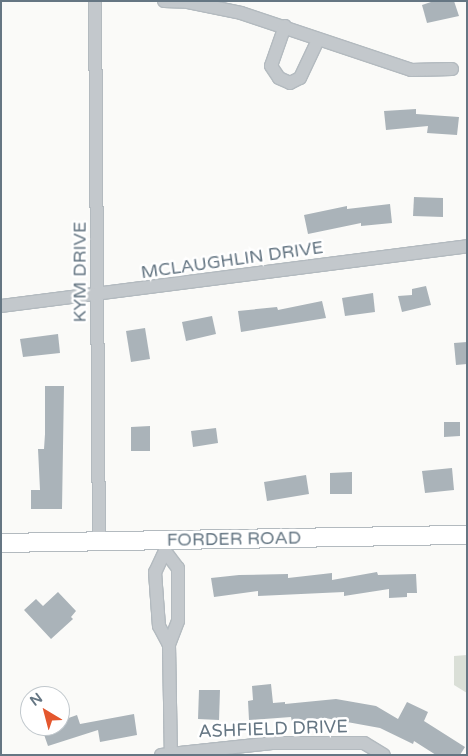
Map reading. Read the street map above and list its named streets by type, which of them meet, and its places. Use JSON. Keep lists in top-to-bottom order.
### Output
{
  "streets": {
    "main road": ["FORDER ROAD"],
    "street": ["MCLAUGHLIN DRIVE", "KYM DRIVE", "ASHFIELD DRIVE"]
  },
  "crossings": [
    ["MCLAUGHLIN DRIVE", "KYM DRIVE"],
    ["KYM DRIVE", "FORDER ROAD"]
  ],
  "north": "top left"
}
